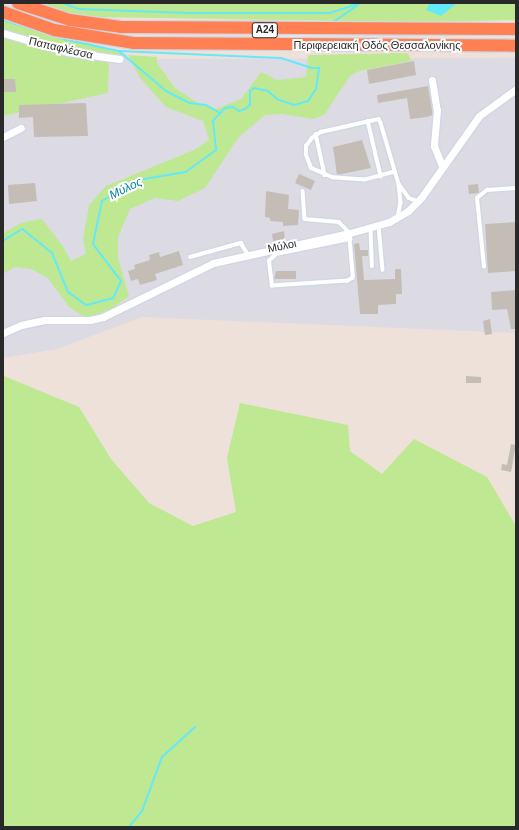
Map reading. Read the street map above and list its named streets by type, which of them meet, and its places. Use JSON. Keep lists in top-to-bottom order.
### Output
{
  "streets": {
    "highway": ["Α24", "Περιφερειακή Οδός Θεσσαλονίκης"],
    "street": ["Παπαφλέσσα", "Μύλοι"]
  },
  "water": ["Μύλος"]
}
